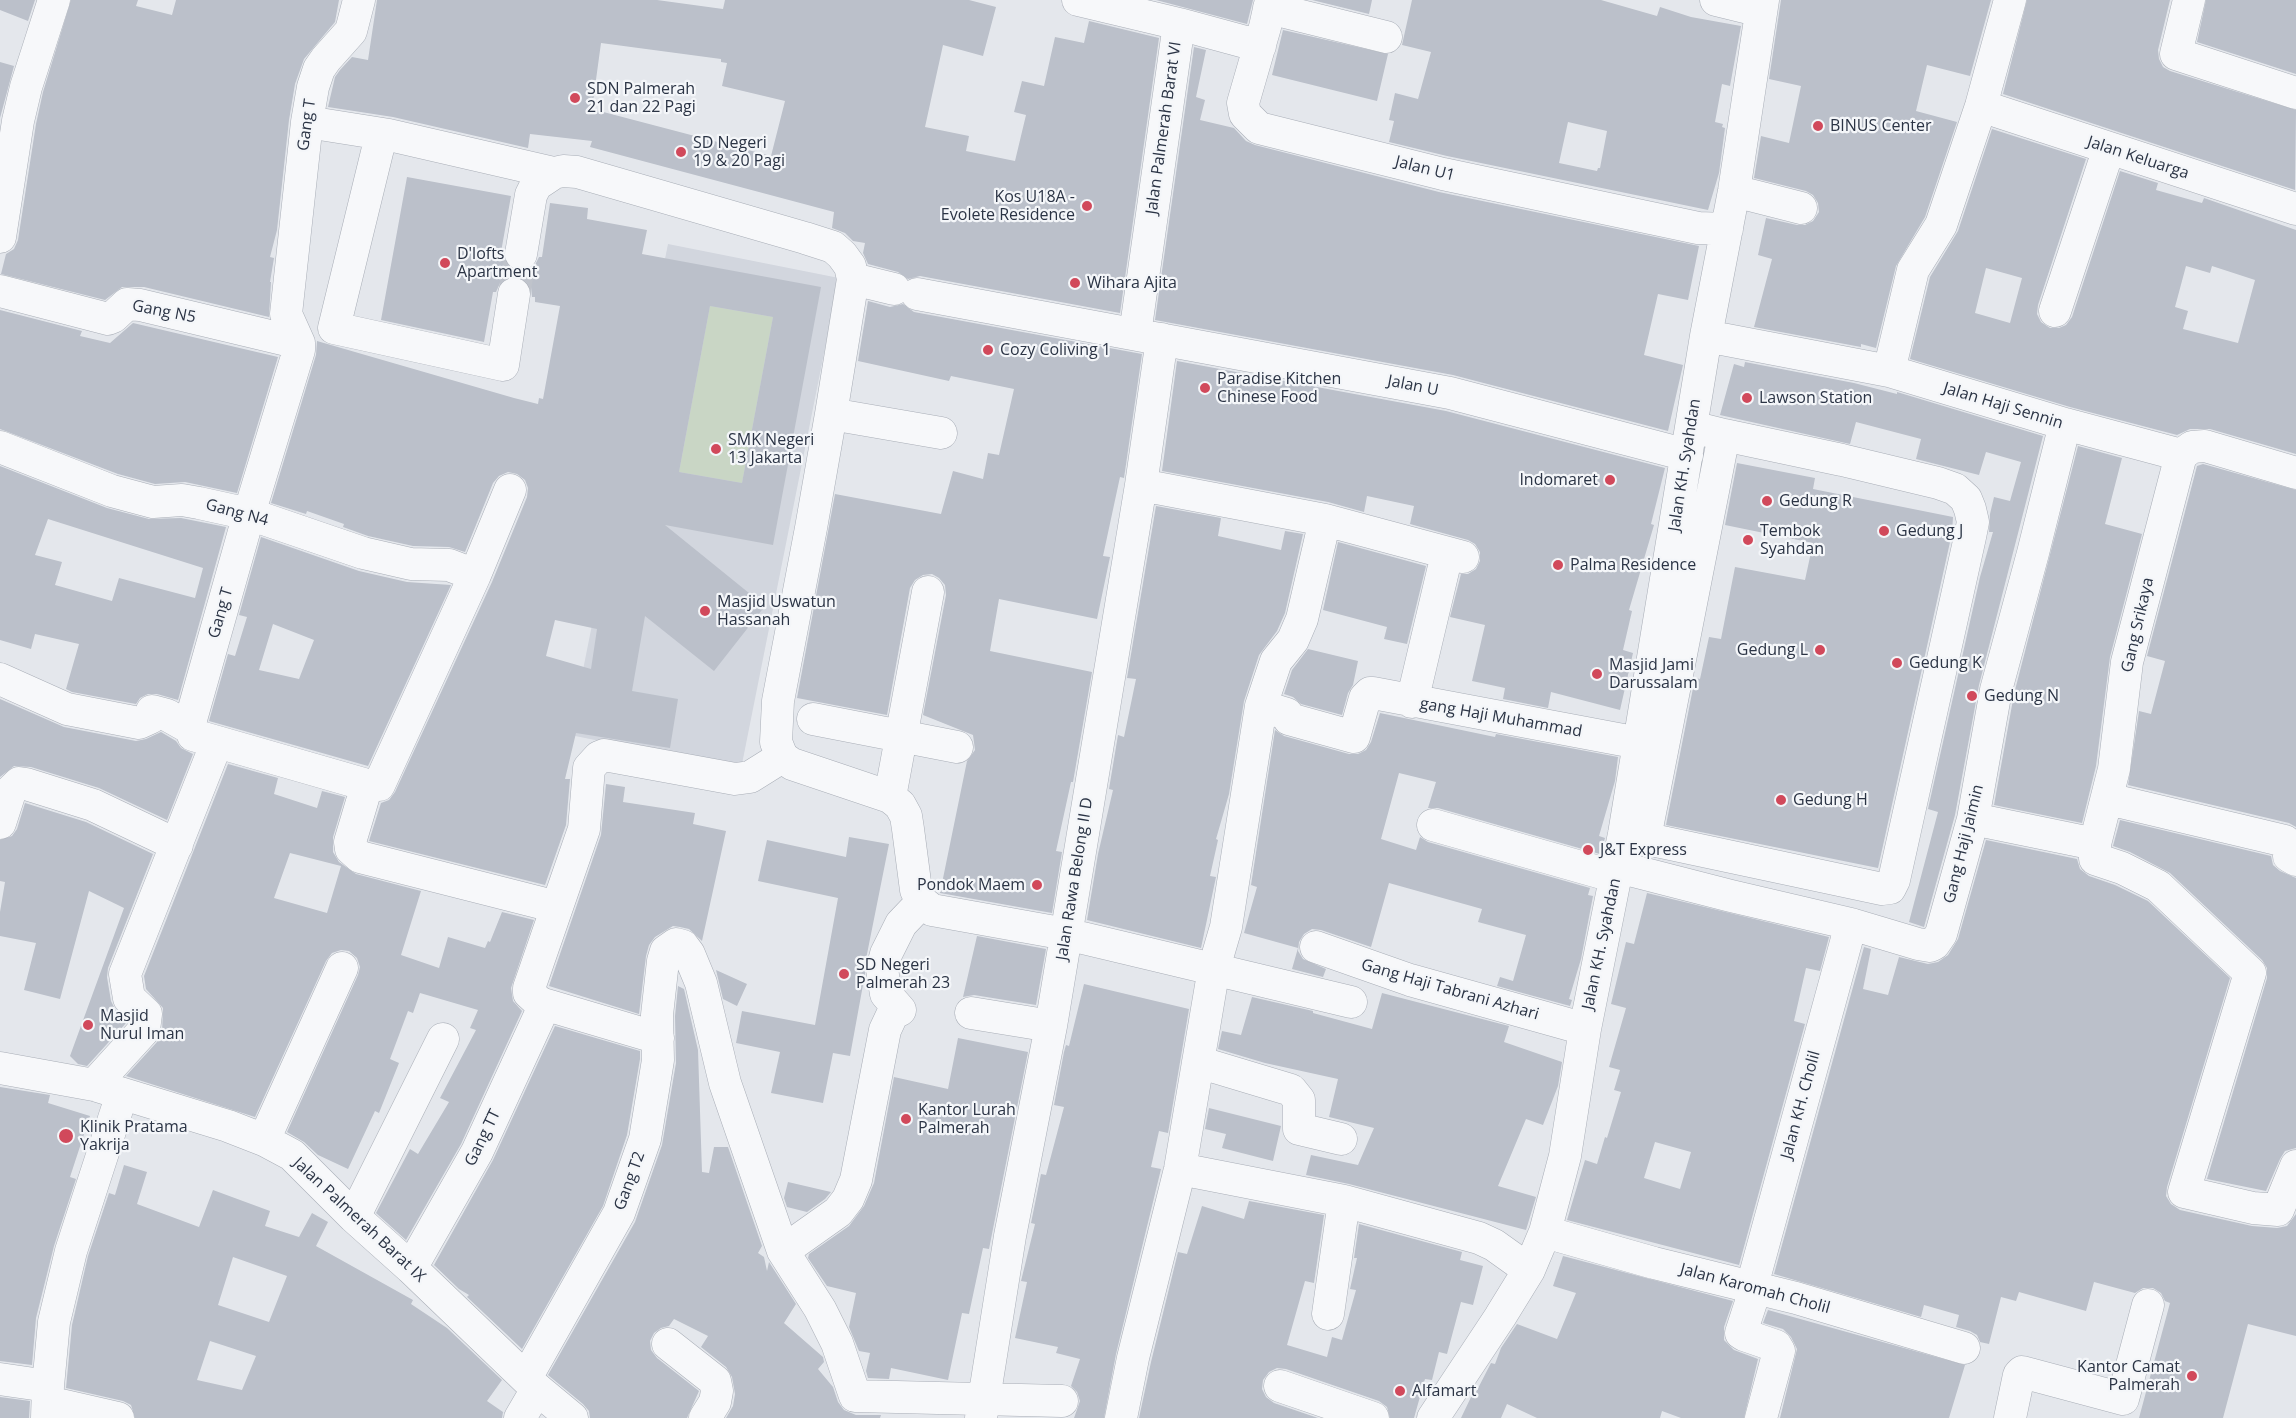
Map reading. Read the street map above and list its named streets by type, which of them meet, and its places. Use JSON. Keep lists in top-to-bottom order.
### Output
{
  "streets": {
    "street": [
      "Gang T",
      "Jalan Palmerah Barat VI",
      "Jalan Keluarga",
      "Jalan U1",
      "Gang N5",
      "Jalan U",
      "Jalan Haji Sennin",
      "Jalan KH. Syahdan",
      "Gang N4",
      "Gang Srikaya",
      "gang Haji Muhammad",
      "Gang Haji Jaimin",
      "Jalan Rawa Belong II D",
      "Gang Haji Tabrani Azhari",
      "Jalan KH. Cholil",
      "Gang TT",
      "Gang T2",
      "Jalan Palmerah Barat IX",
      "Jalan Karomah Cholil"
    ]
  },
  "crossings": [
    ["Gang T", "Gang N5"],
    ["Gang T", "Gang N4"],
    ["Gang T", "Jalan Palmerah Barat IX"],
    ["Jalan Palmerah Barat VI", "Jalan U"],
    ["Jalan Palmerah Barat VI", "Jalan Rawa Belong II D"],
    ["Jalan U1", "Jalan KH. Syahdan"],
    ["Jalan U", "Jalan KH. Syahdan"],
    ["Jalan U", "Jalan Rawa Belong II D"],
    ["Jalan Haji Sennin", "Jalan KH. Syahdan"],
    ["Jalan Haji Sennin", "Gang Srikaya"],
    ["Jalan Haji Sennin", "Gang Haji Jaimin"],
    ["Jalan KH. Syahdan", "gang Haji Muhammad"],
    ["Jalan KH. Syahdan", "Gang Haji Jaimin"],
    ["Jalan KH. Syahdan", "Gang Haji Tabrani Azhari"],
    ["Jalan KH. Syahdan", "Jalan Karomah Cholil"],
    ["Gang Haji Jaimin", "Jalan KH. Cholil"],
    ["Jalan KH. Cholil", "Jalan Karomah Cholil"],
    ["Gang TT", "Jalan Palmerah Barat IX"],
    ["Gang T2", "Jalan Palmerah Barat IX"]
  ],
  "places": [
    "SDN Palmerah 21 dan 22 Pagi",
    "BINUS Center",
    "SD Negeri 19 & 20 Pagi",
    "Kos U18A - Evolete Residence",
    "D'lofts Apartment",
    "Wihara Ajita",
    "Cozy Coliving 1",
    "Paradise Kitchen Chinese Food",
    "Lawson Station",
    "SMK Negeri 13 Jakarta",
    "Indomaret",
    "Gedung R",
    "Gedung J",
    "Tembok Syahdan",
    "Palma Residence",
    "Masjid Uswatun Hassanah",
    "Gedung L",
    "Gedung K",
    "Masjid Jami Darussalam",
    "Gedung N",
    "Gedung H",
    "J&T Express",
    "Pondok Maem",
    "SD Negeri Palmerah 23",
    "Masjid Nurul Iman",
    "Kantor Lurah Palmerah",
    "Klinik Pratama Yakrija",
    "Kantor Camat Palmerah",
    "Alfamart"
  ]
}
